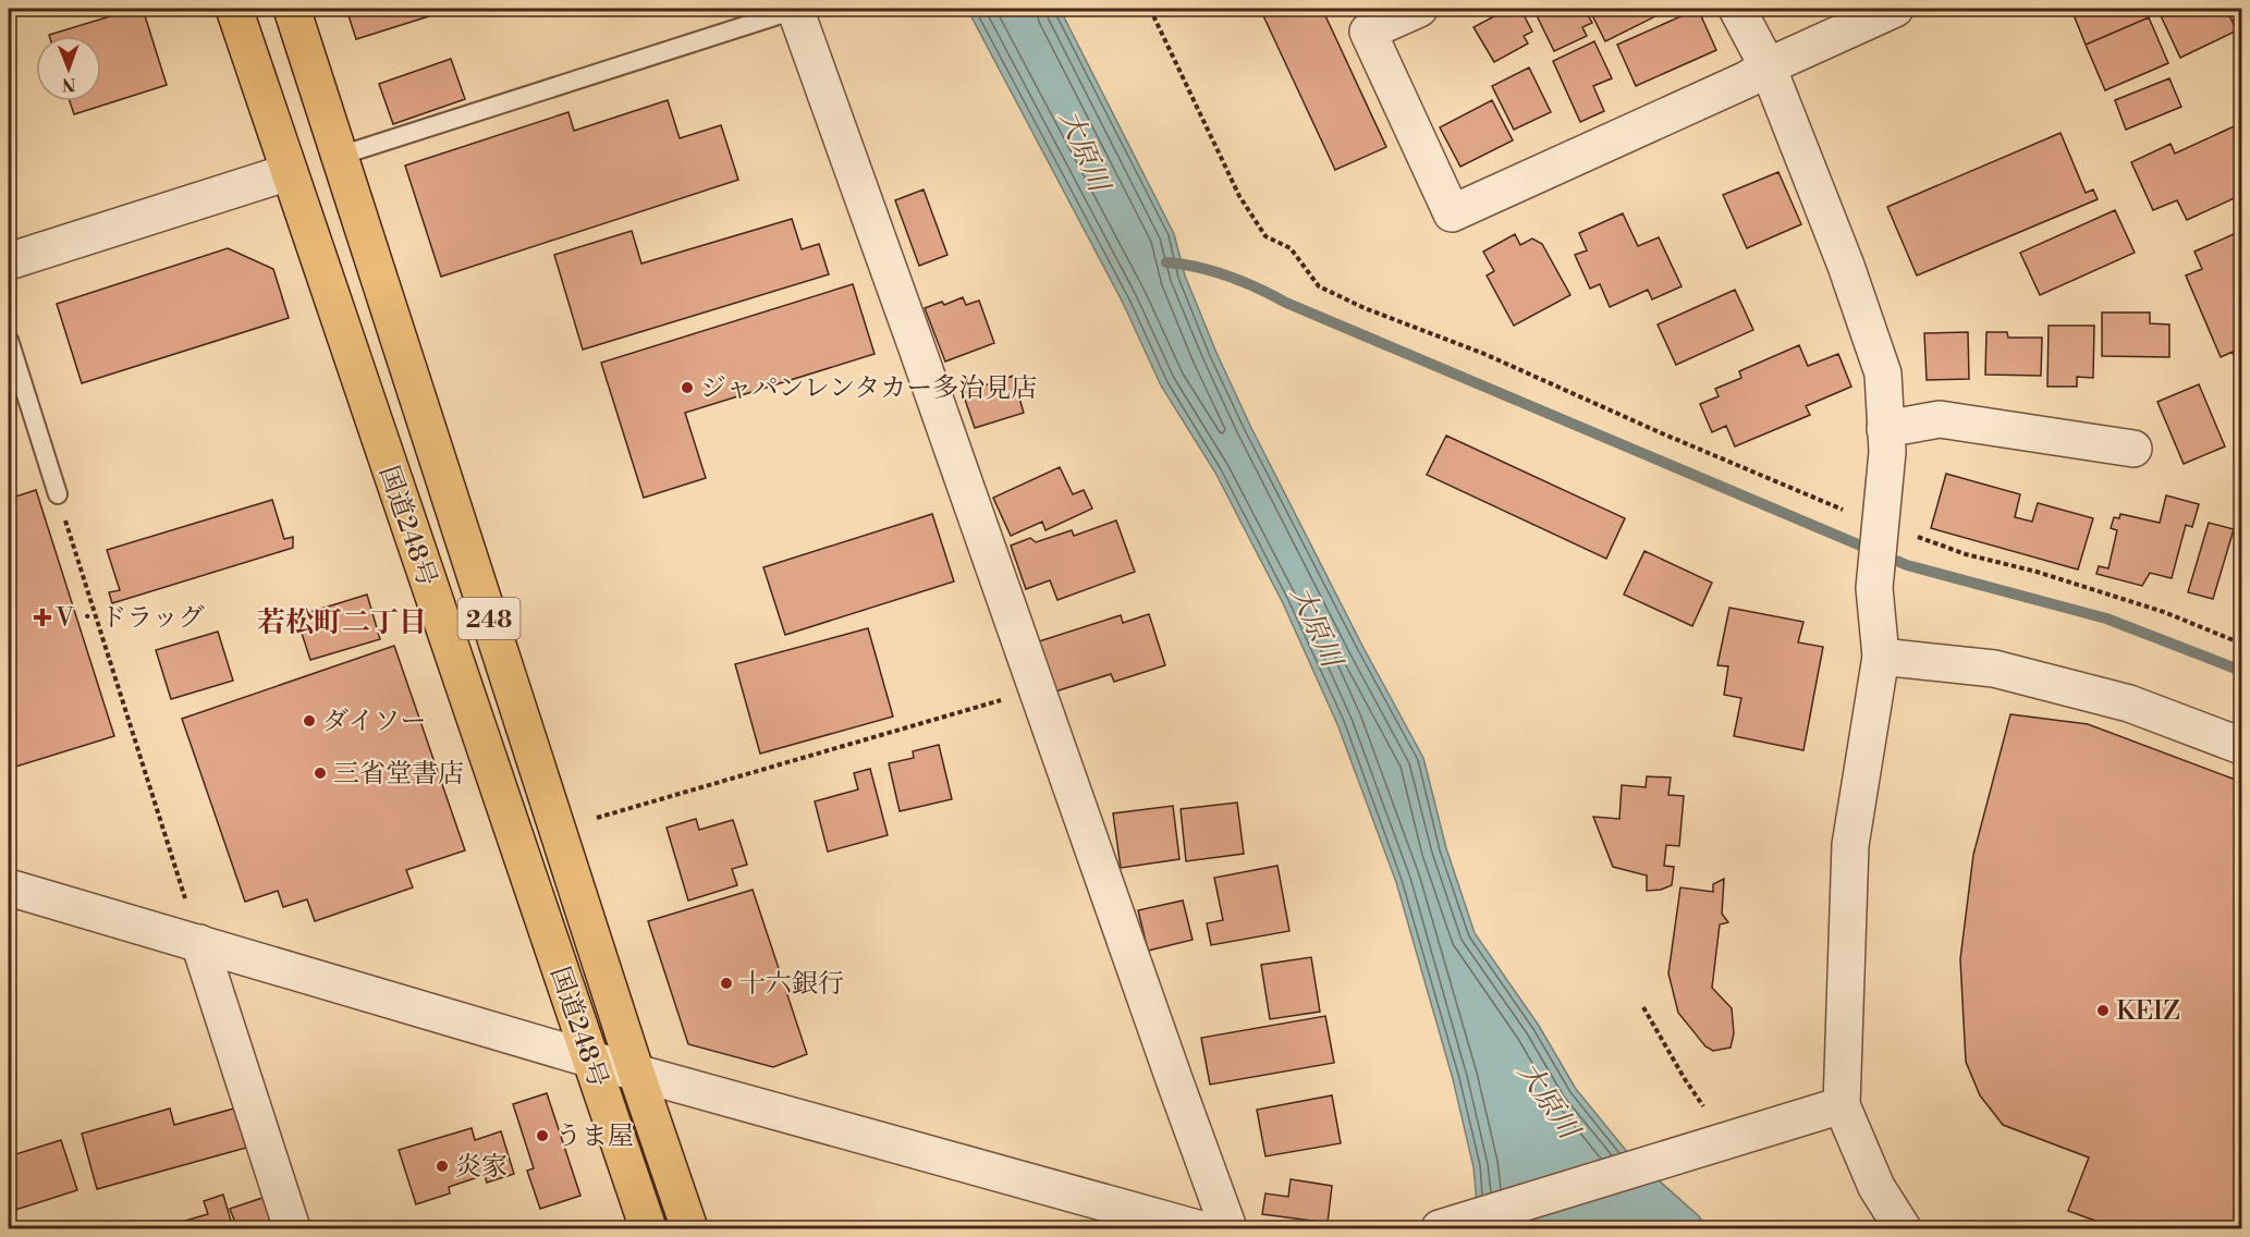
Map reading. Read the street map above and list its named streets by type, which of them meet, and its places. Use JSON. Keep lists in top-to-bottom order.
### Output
{
  "streets": {
    "highway": ["国道248号", "248"]
  },
  "districts": ["若松町二丁目"],
  "water": ["大原川"],
  "places": {
    "other": [
      "ジャパンレンタカー多治見店",
      "ダイソー",
      "三省堂書店",
      "十六銀行",
      "KEIZ",
      "うま屋",
      "炎家"
    ],
    "health": ["V・ドラッグ"]
  },
  "north": "bottom"
}
